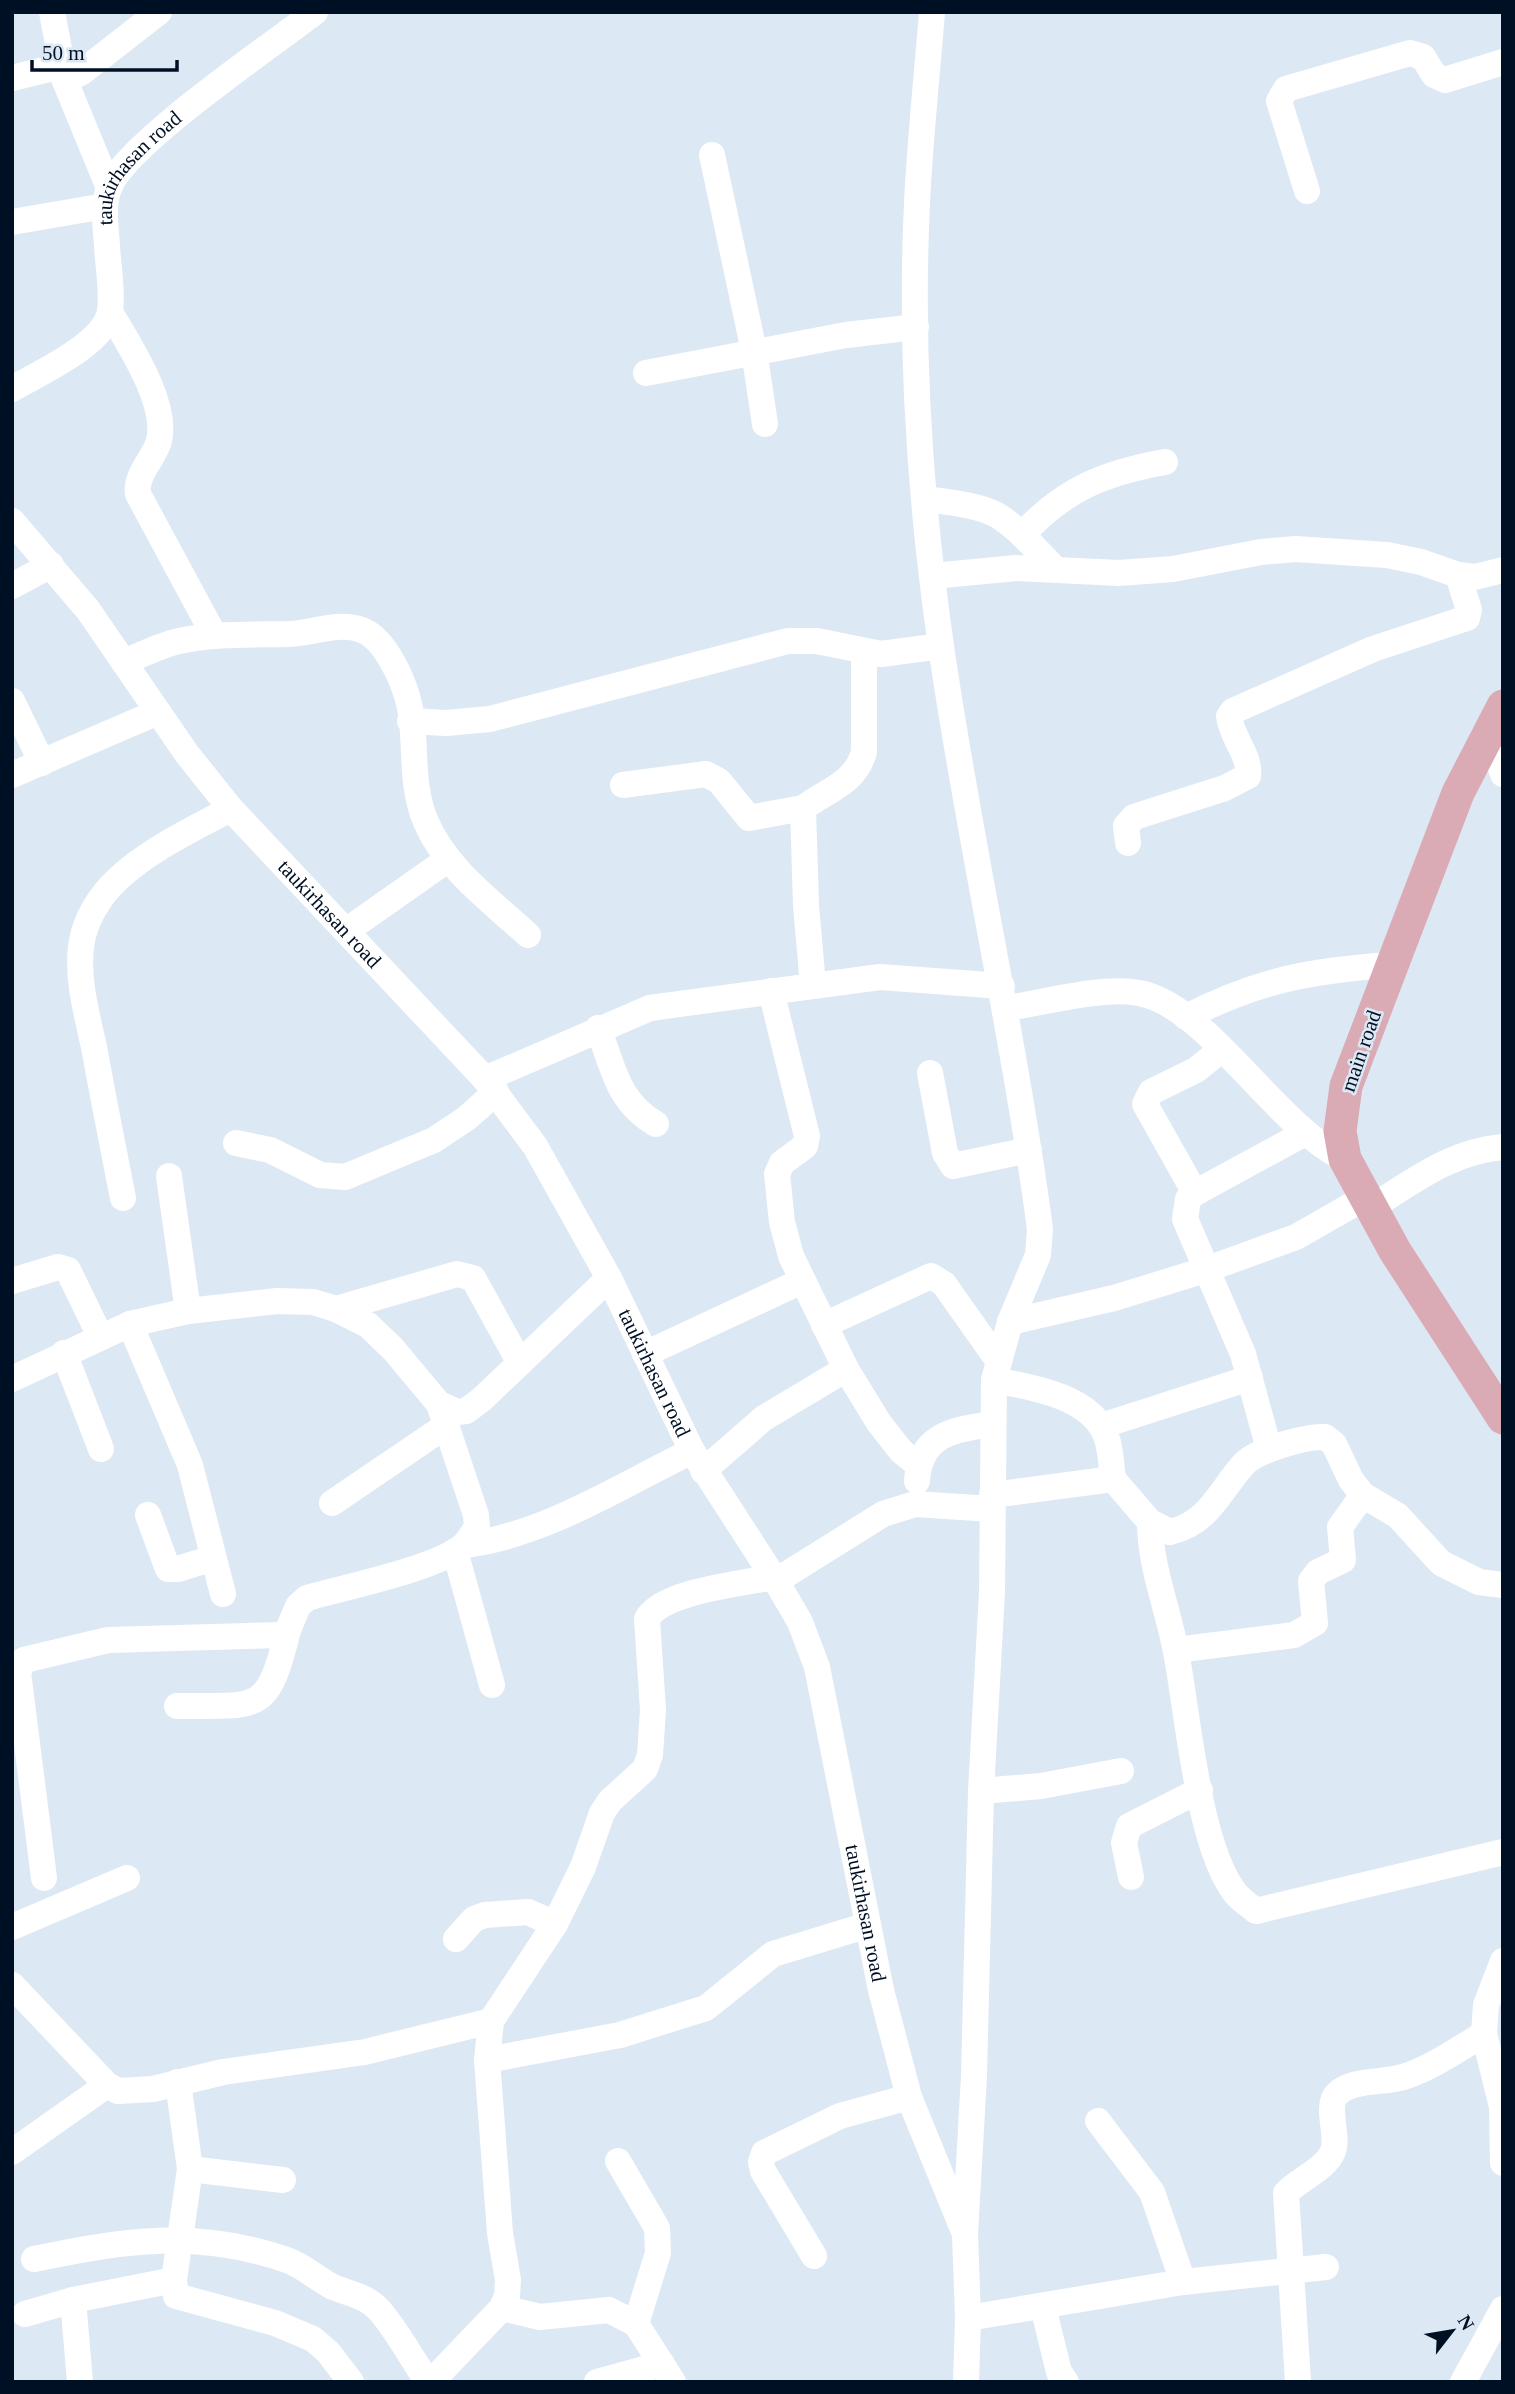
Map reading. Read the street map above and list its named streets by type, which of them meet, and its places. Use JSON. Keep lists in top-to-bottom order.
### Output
{
  "streets": {
    "main road": ["main road"],
    "street": ["taukirhasan road"]
  },
  "scale_bar": "50 m",
  "north": "top right"
}
